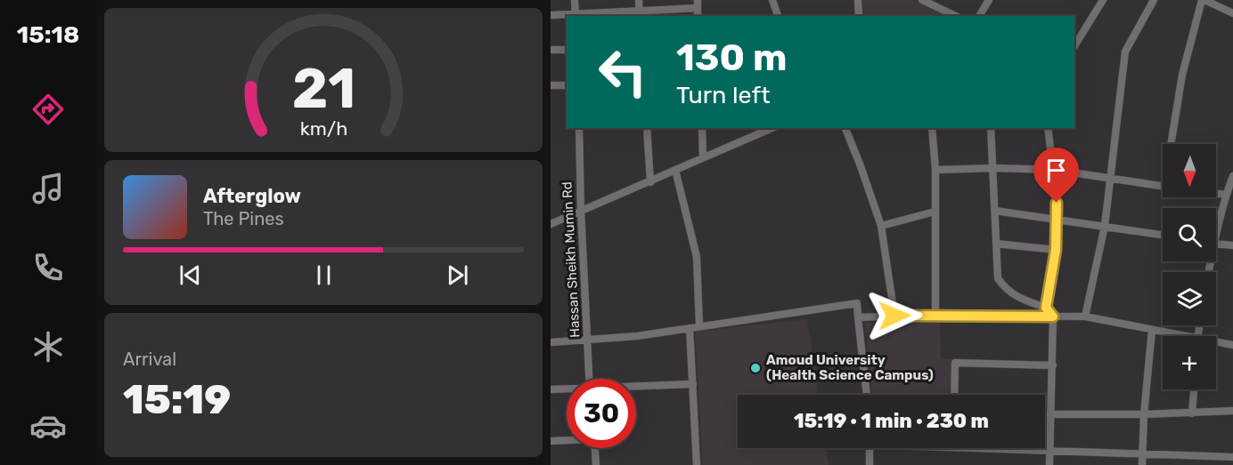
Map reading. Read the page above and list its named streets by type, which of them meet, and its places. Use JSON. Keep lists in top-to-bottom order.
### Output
{
  "streets": {
    "street": ["Hassan Sheikh Mumin Rd"]
  },
  "places": ["Amoud University (Health Science Campus)"],
  "north": "bottom",
  "page": {
    "tabs": "15:18",
    "turn": ["130 m", "Turn left"],
    "map_buttons": "+",
    "song": ["Afterglow", "The Pines"],
    "tile": ["Arrival", "15:19"],
    "limit": "30",
    "trip": "15:19 · 1 min · 230 m",
    "gauge": ["21", "km/h"]
  }
}
